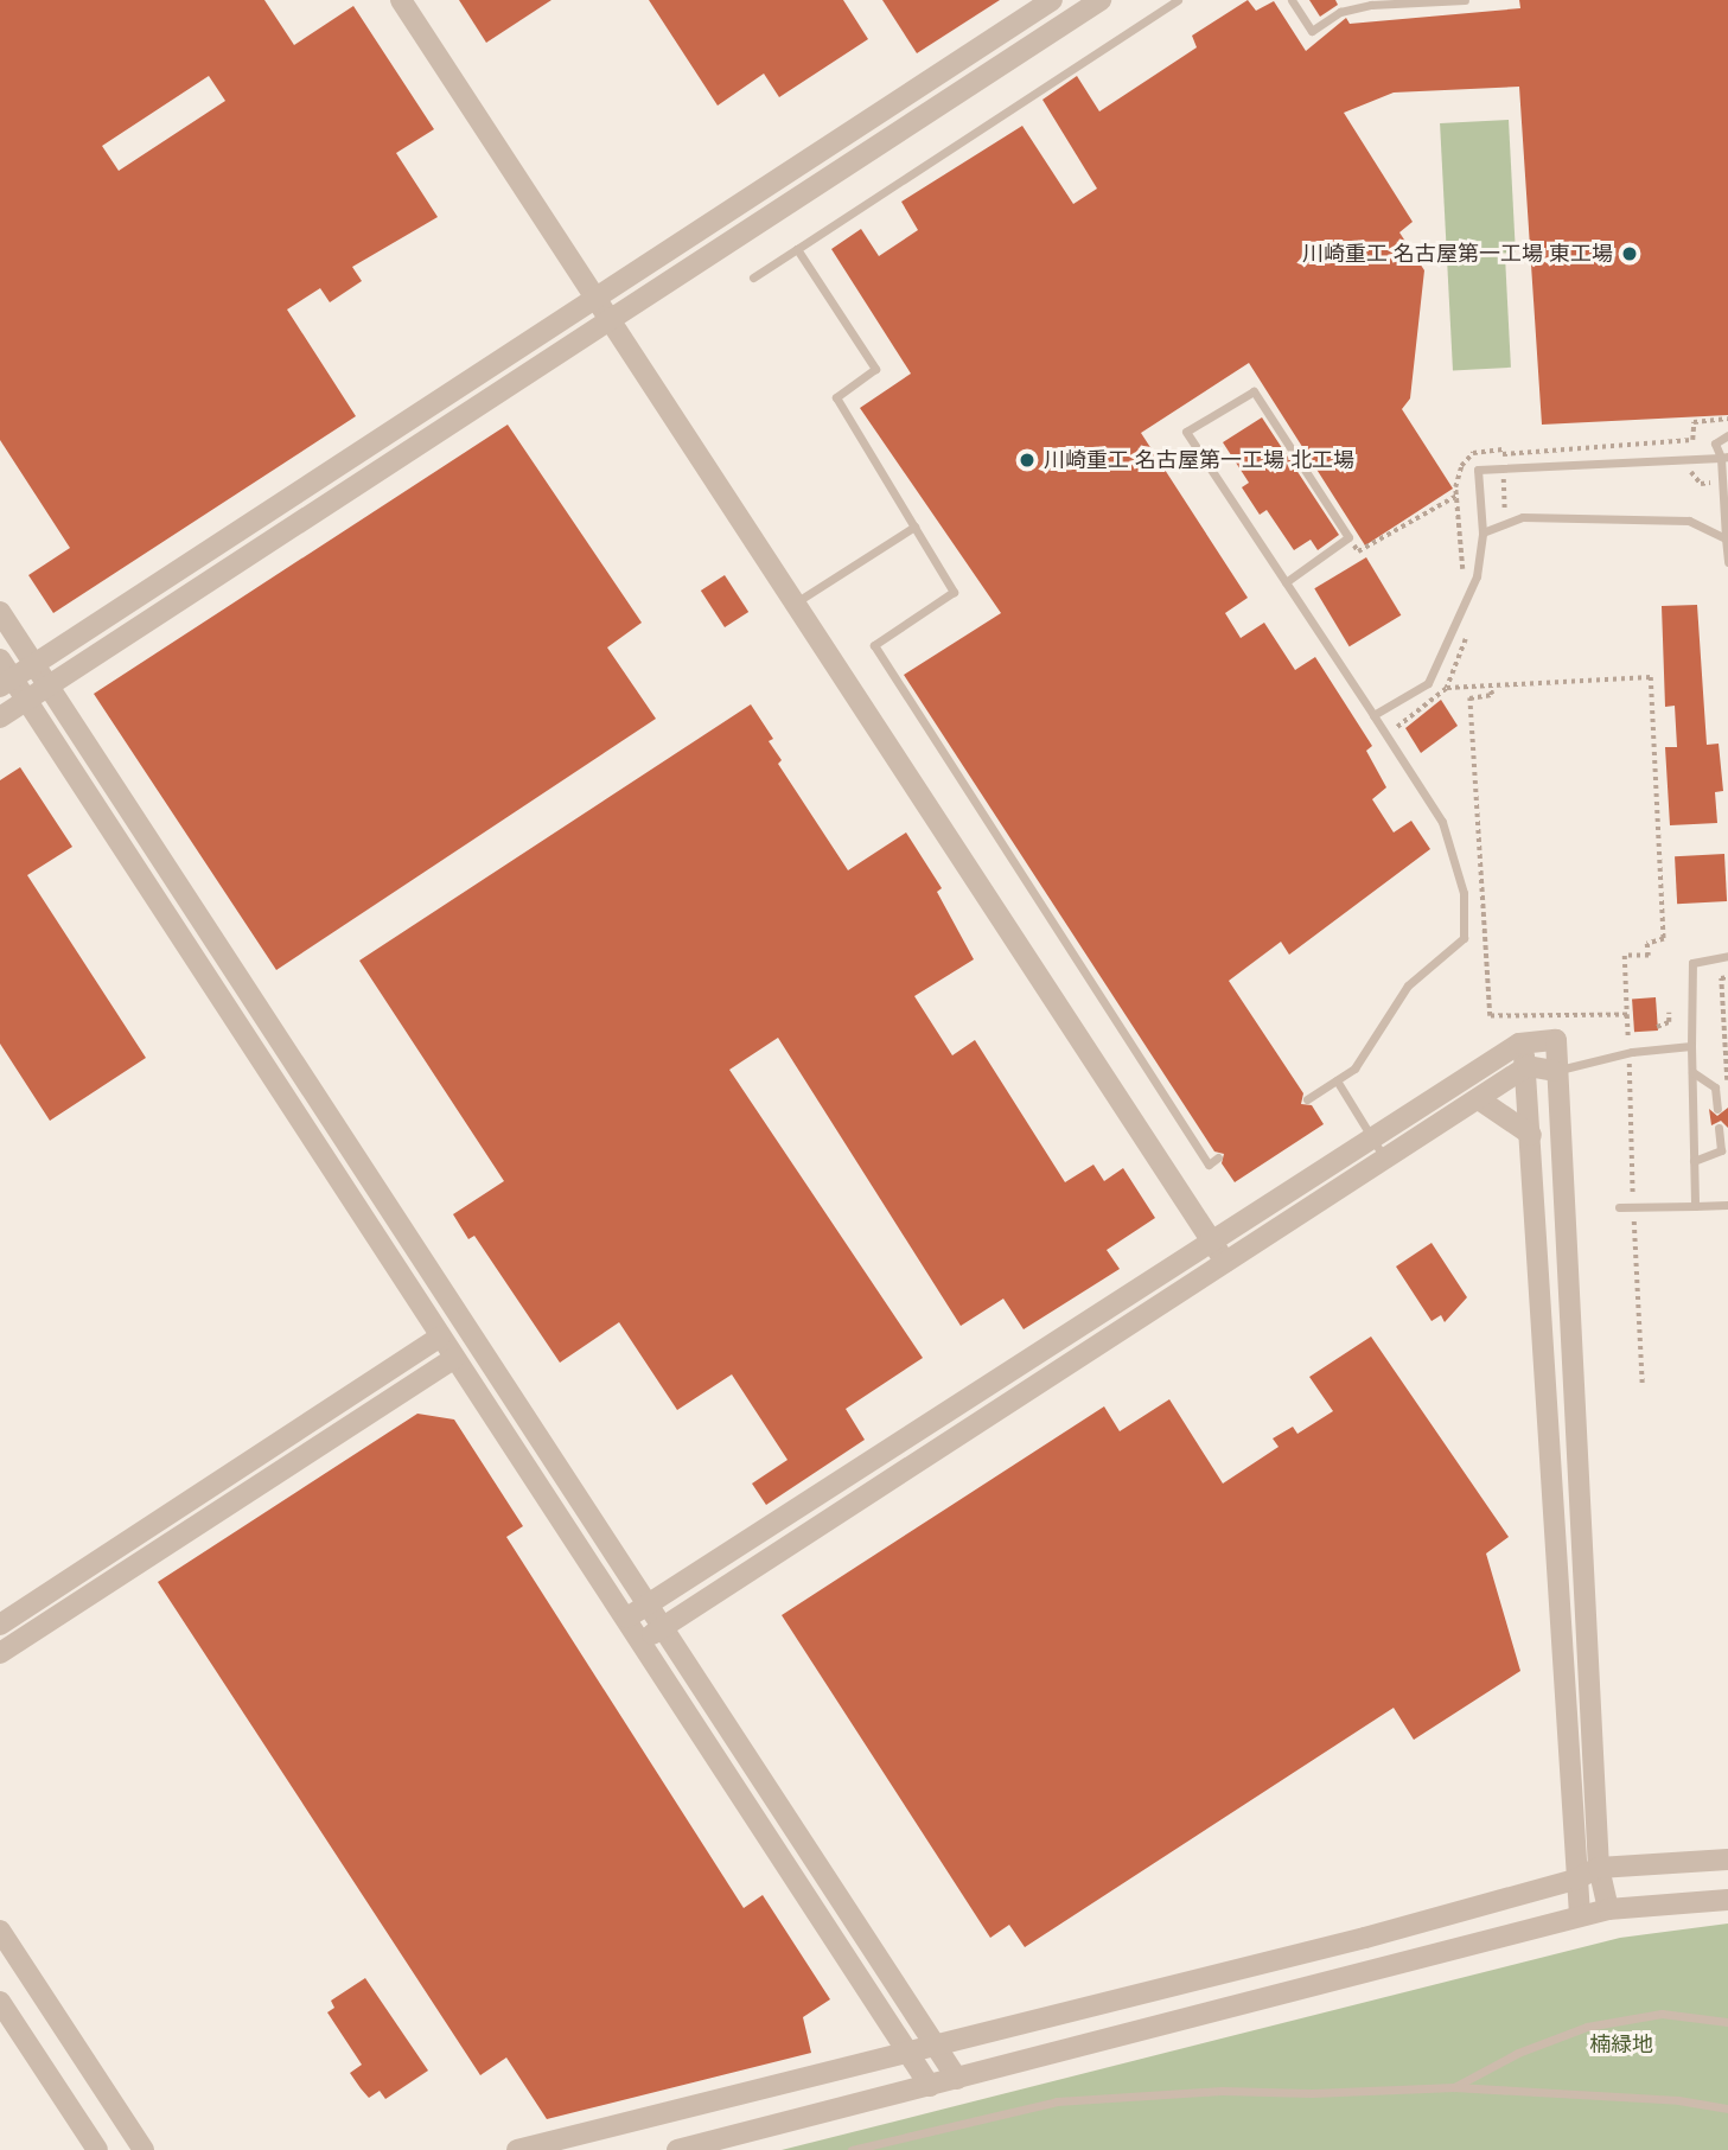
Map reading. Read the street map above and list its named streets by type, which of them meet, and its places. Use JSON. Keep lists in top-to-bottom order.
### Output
{
  "parks": ["楠緑地"],
  "places": ["川崎重工 名古屋第一工場 東工場", "川崎重工 名古屋第一工場 北工場"]
}
